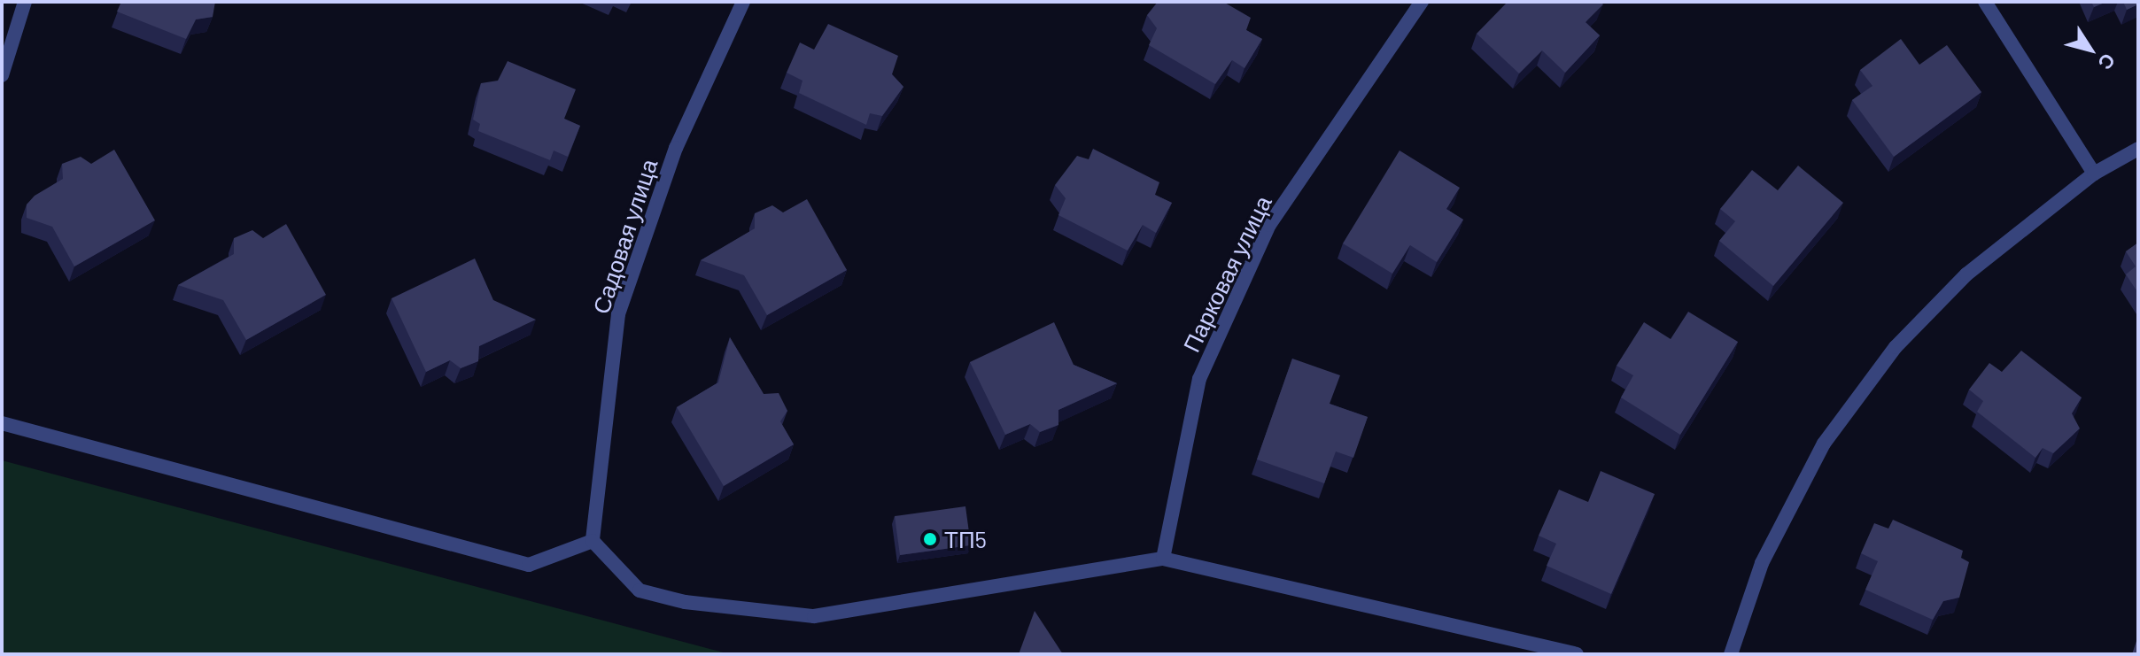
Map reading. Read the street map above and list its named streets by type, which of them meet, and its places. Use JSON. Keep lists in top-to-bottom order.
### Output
{
  "streets": {
    "street": ["Садовая улица", "Парковая улица"]
  },
  "places": ["ТП5"],
  "north": "bottom right"
}
